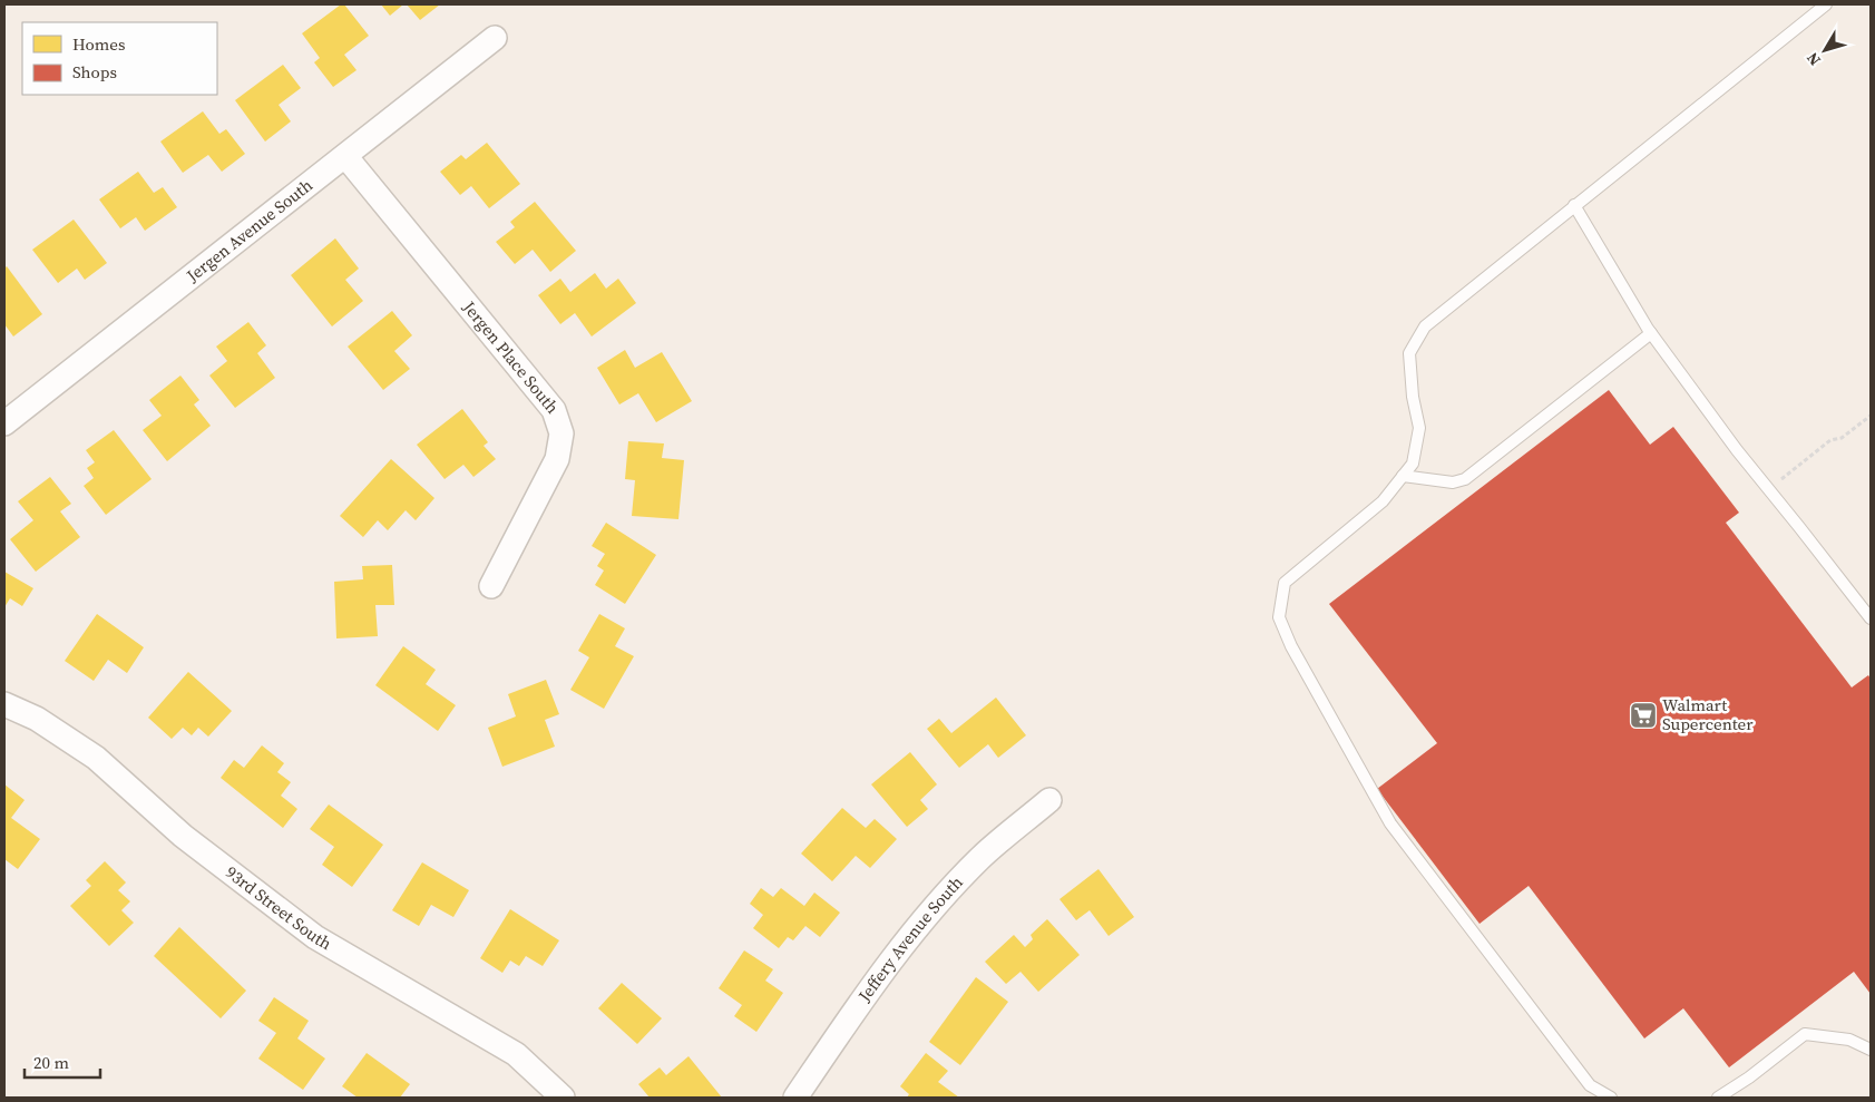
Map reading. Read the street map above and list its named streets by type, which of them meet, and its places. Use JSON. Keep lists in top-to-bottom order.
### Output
{
  "streets": {
    "street": [
      "Jergen Avenue South",
      "Jergen Place South",
      "93rd Street South",
      "Jeffery Avenue South"
    ]
  },
  "crossings": [
    ["Jergen Avenue South", "Jergen Place South"]
  ],
  "places": {
    "supermarket": ["Walmart Supercenter"]
  },
  "legend": ["Homes", "Shops"],
  "scale_bar": "20 m",
  "north": "bottom left"
}
